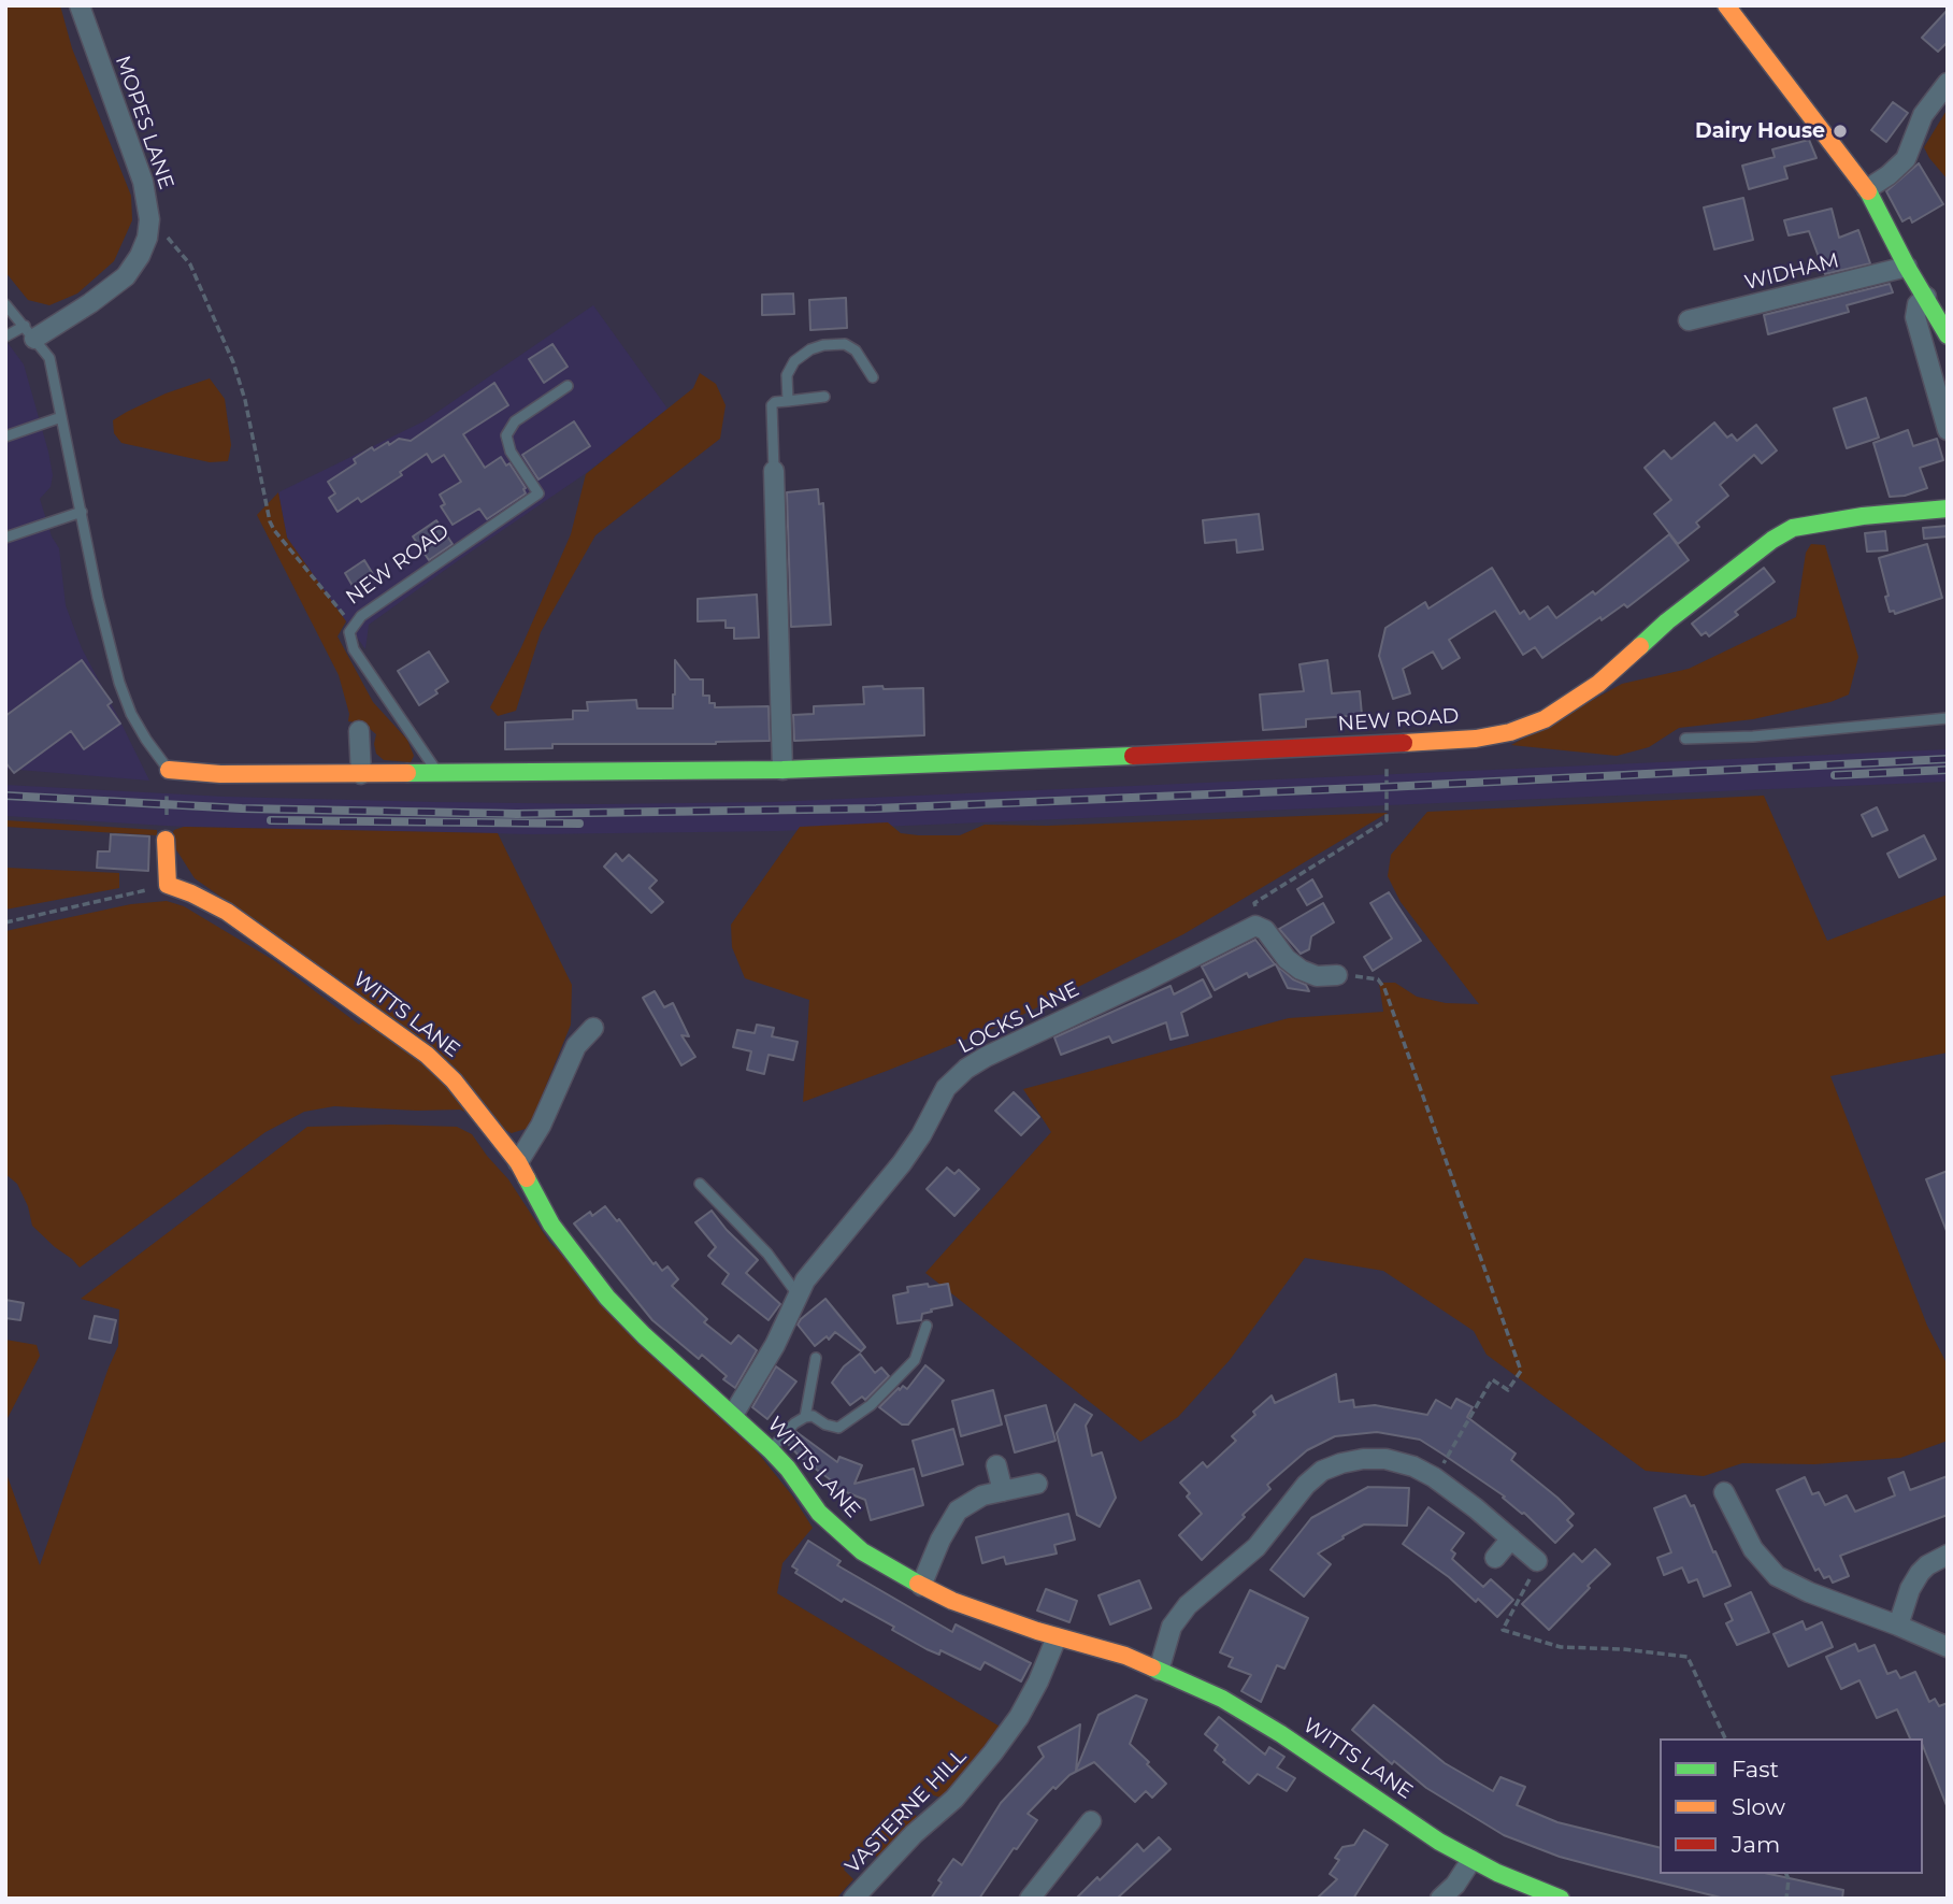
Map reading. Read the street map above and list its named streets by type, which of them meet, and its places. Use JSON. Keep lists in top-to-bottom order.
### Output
{
  "streets": {
    "street": [
      "MOPES LANE",
      "WIDHAM",
      "NEW ROAD",
      "WITTS LANE",
      "LOCKS LANE",
      "VASTERNE HILL"
    ]
  },
  "crossings": [
    ["WITTS LANE", "LOCKS LANE"],
    ["WITTS LANE", "VASTERNE HILL"]
  ],
  "places": ["Dairy House"],
  "legend": ["Fast", "Slow", "Jam"]
}
